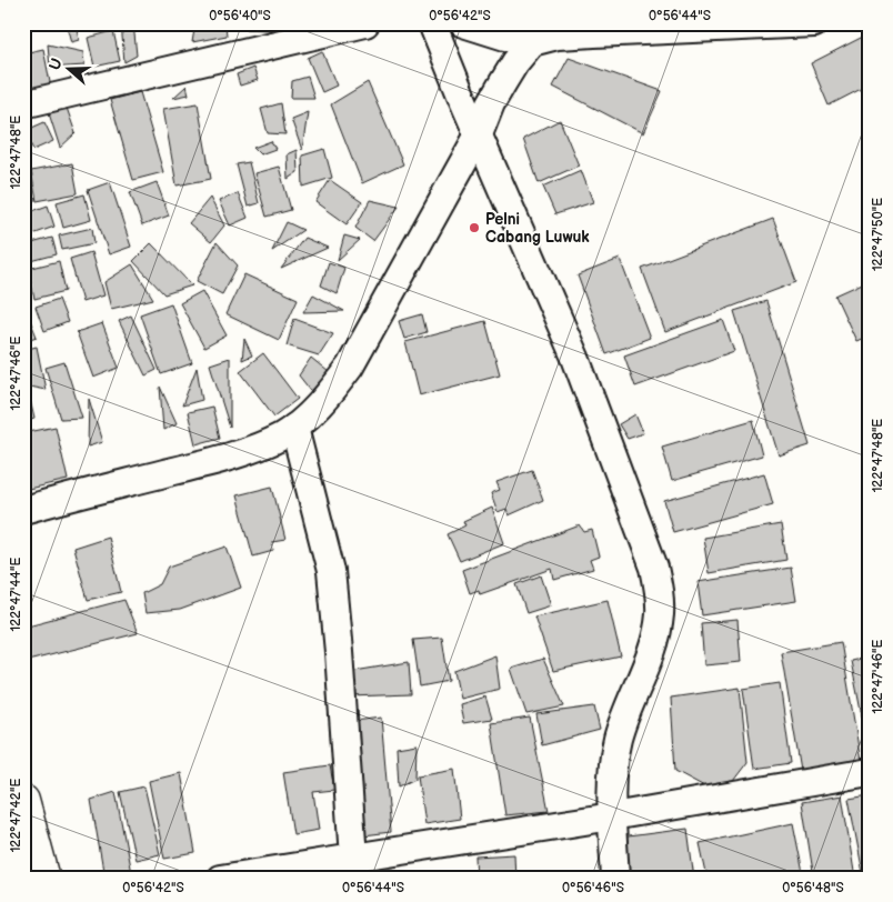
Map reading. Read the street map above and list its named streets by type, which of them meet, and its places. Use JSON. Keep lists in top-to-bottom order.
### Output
{
  "places": ["Pelni Cabang Luwuk"],
  "north": "left",
  "coordinates": [
    "0°56'40\"S",
    "0°56'42\"S",
    "0°56'44\"S",
    "122°47'48\"E",
    "122°47'50\"E",
    "122°47'46\"E",
    "122°47'44\"E",
    "122°47'42\"E",
    "0°56'46\"S",
    "0°56'48\"S"
  ]
}
